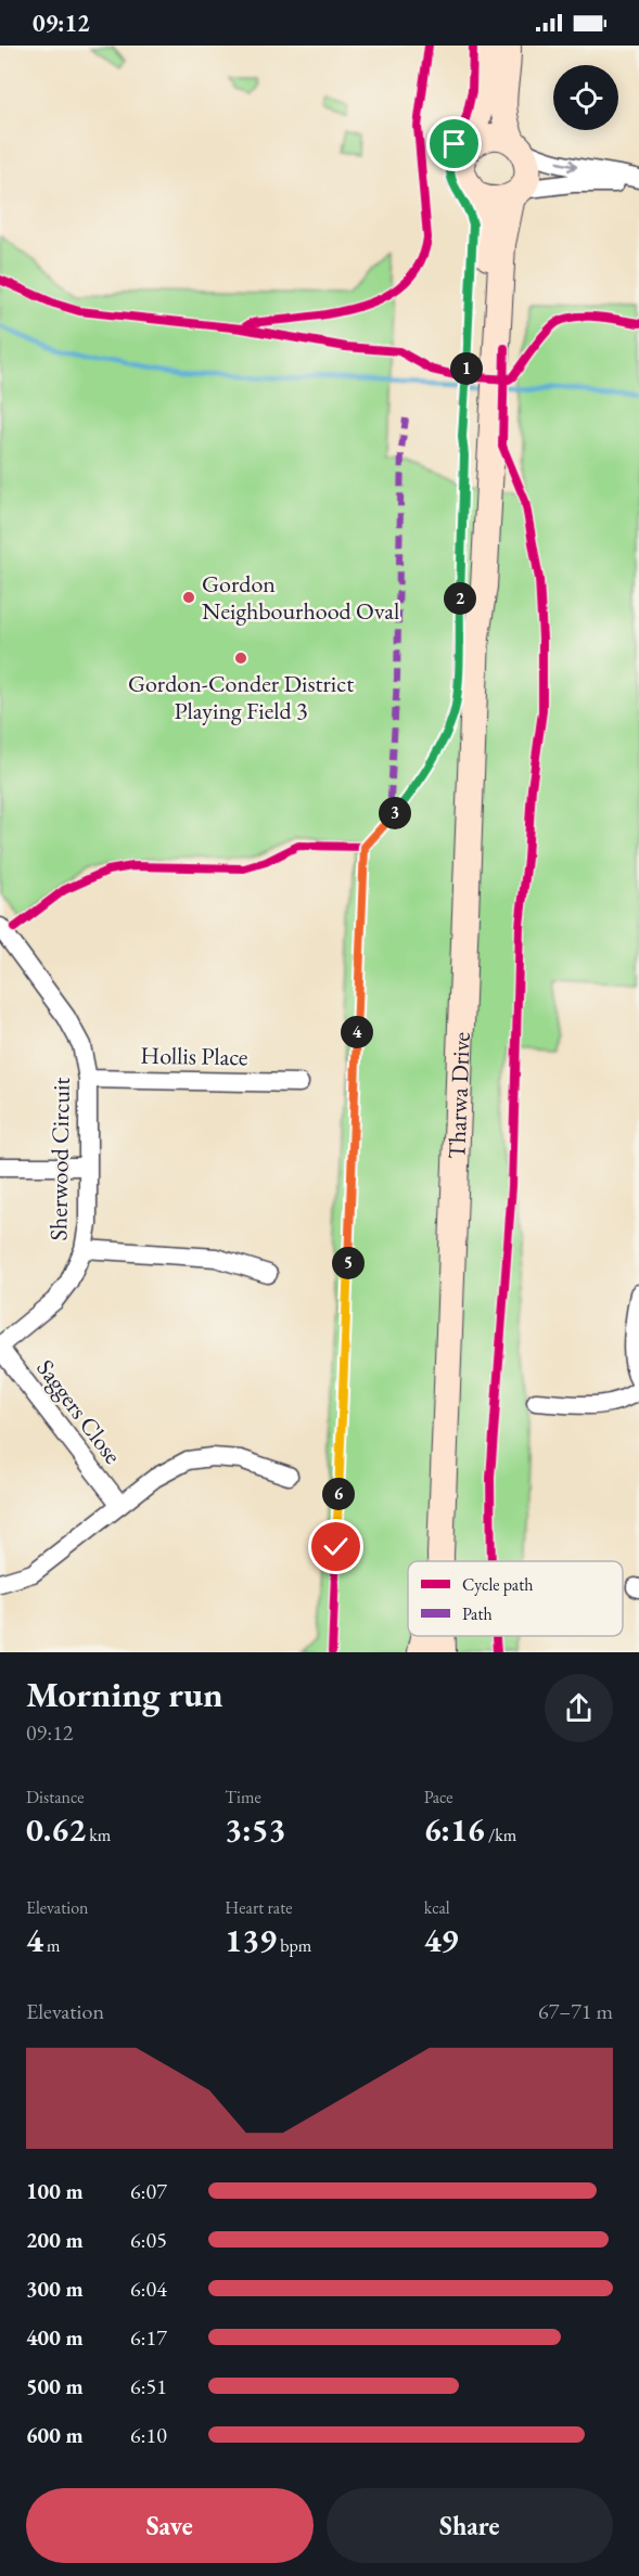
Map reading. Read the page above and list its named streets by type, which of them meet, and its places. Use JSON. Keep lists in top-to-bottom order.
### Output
{
  "streets": {
    "main road": ["Tharwa Drive"],
    "street": ["Hollis Place", "Sherwood Circuit", "Saggers Close"]
  },
  "crossings": [
    ["Hollis Place", "Sherwood Circuit"],
    ["Sherwood Circuit", "Saggers Close"]
  ],
  "places": ["Gordon Neighbourhood Oval", "Gordon-Conder District Playing Field 3"],
  "legend": ["Cycle path", "Path"],
  "page": {
    "status": "09:12",
    "pins": [
      "1",
      "2",
      "3",
      "4",
      "5",
      "6"
    ],
    "heading": ["Morning run", "09:12"],
    "stats": [
      ["Distance", "0.62 km"],
      ["Time", "3:53"],
      ["Pace", "6:16 /km"],
      ["Elevation", "4 m"],
      ["Heart rate", "139 bpm"],
      ["kcal", "49"]
    ],
    "chart": ["Elevation", "67–71 m"],
    "list": [
      {
        "name": "100 m",
        "note": "6:07"
      },
      {
        "name": "200 m",
        "note": "6:05"
      },
      {
        "name": "300 m",
        "note": "6:04"
      },
      {
        "name": "400 m",
        "note": "6:17"
      },
      {
        "name": "500 m",
        "note": "6:51"
      },
      {
        "name": "600 m",
        "note": "6:10"
      }
    ],
    "buttons": ["Save", "Share"]
  }
}
